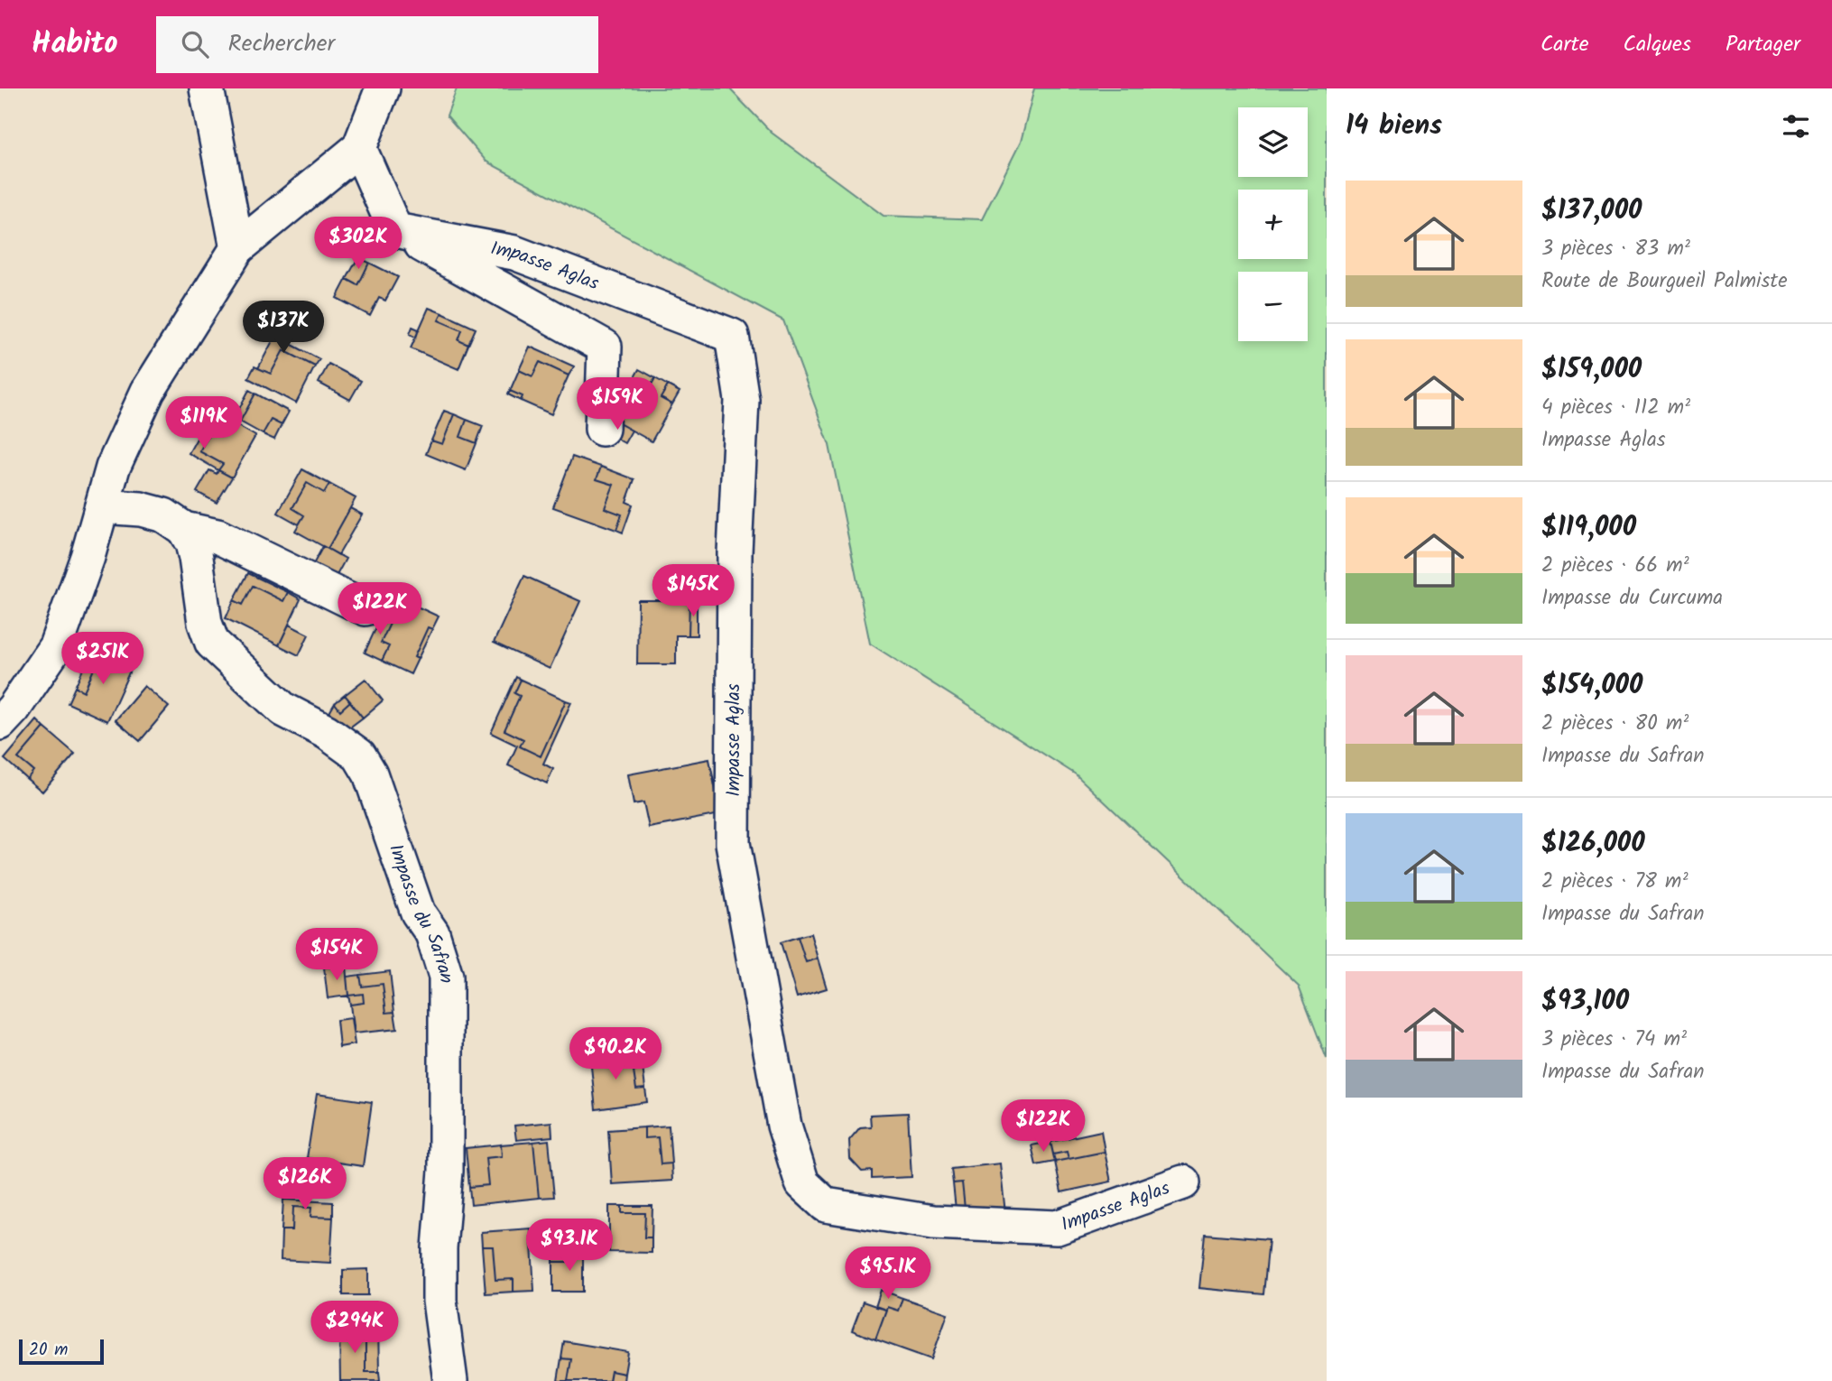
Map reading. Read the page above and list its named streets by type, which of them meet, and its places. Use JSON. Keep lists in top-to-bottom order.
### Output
{
  "streets": {
    "street": ["Impasse Aglas", "Impasse du Safran"]
  },
  "scale_bar": "20 m",
  "page": {
    "header": "Habito",
    "search": "Rechercher",
    "nav": ["Carte", "Calques", "Partager"],
    "heading": "14 biens",
    "map_buttons": ["+", "−"],
    "list": [
      {
        "name": "$137,000",
        "note": "3 pièces · 83 m² · Route de Bourgueil Palmiste"
      },
      {
        "name": "$159,000",
        "note": "4 pièces · 112 m² · Impasse Aglas"
      },
      {
        "name": "$119,000",
        "note": "2 pièces · 66 m² · Impasse du Curcuma"
      },
      {
        "name": "$154,000",
        "note": "2 pièces · 80 m² · Impasse du Safran"
      },
      {
        "name": "$126,000",
        "note": "2 pièces · 78 m² · Impasse du Safran"
      },
      {
        "name": "$93,100",
        "note": "3 pièces · 74 m² · Impasse du Safran"
      }
    ],
    "price": [
      "$302K",
      "$137K",
      "$159K",
      "$119K",
      "$145K",
      "$122K",
      "$251K",
      "$154K",
      "$90.2K",
      "$122K",
      "$126K",
      "$93.1K",
      "$95.1K",
      "$294K"
    ],
    "scale": "20 m"
  }
}
